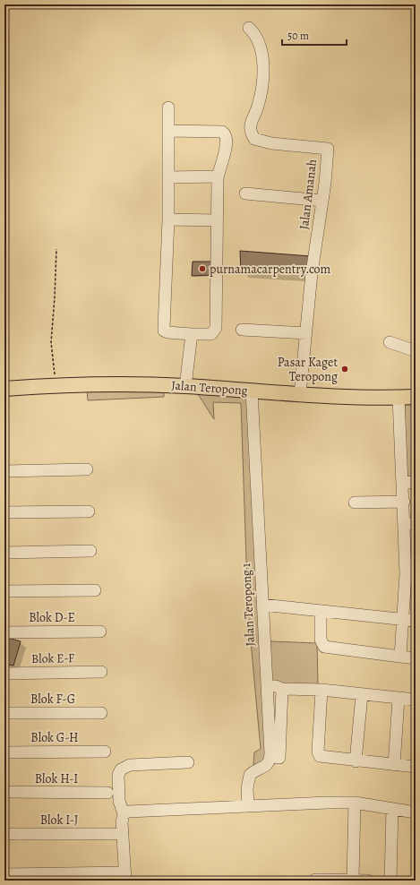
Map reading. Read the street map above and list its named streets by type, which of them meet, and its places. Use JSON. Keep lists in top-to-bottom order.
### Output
{
  "streets": {
    "main road": ["Jalan Teropong"],
    "street": [
      "Jalan Amanah",
      "Jalan Teropong 1",
      "Blok D-E",
      "Blok E-F",
      "Blok F-G",
      "Blok G-H",
      "Blok H-I",
      "Blok I-J"
    ]
  },
  "crossings": [
    ["Jalan Amanah", "Jalan Teropong"],
    ["Jalan Teropong", "Jalan Teropong 1"]
  ],
  "places": ["purnamacarpentry.com", "Pasar Kaget Teropong"],
  "scale_bar": "50 m"
}
